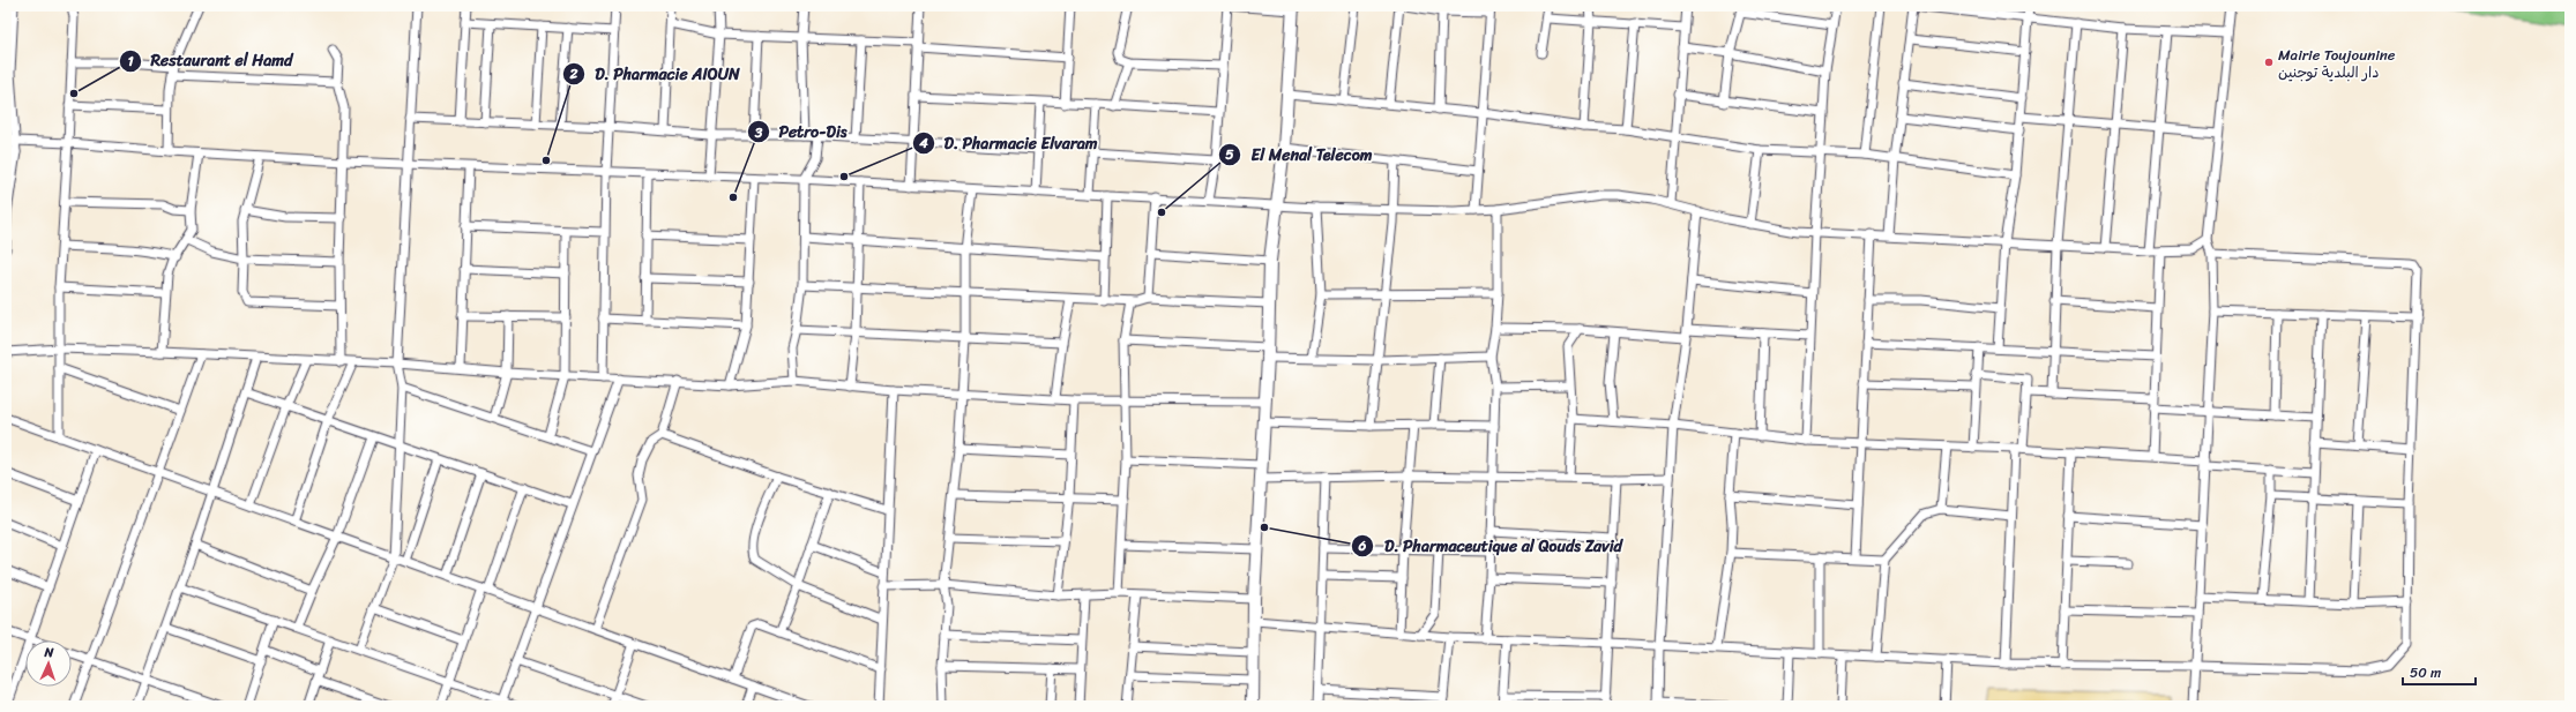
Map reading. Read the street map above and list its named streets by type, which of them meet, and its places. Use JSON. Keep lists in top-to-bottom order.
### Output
{
  "places": [
    "Mairie Toujounine دار البلدية توجنين",
    "Restaurant el Hamd",
    "D. Pharmacie AIOUN",
    "D. Pharmacie Elvaram",
    "Petro-Dis",
    "El Menal Telecom",
    "D. Pharmaceutique al Qouds Zavid"
  ],
  "scale_bar": "50 m",
  "north": "top"
}
